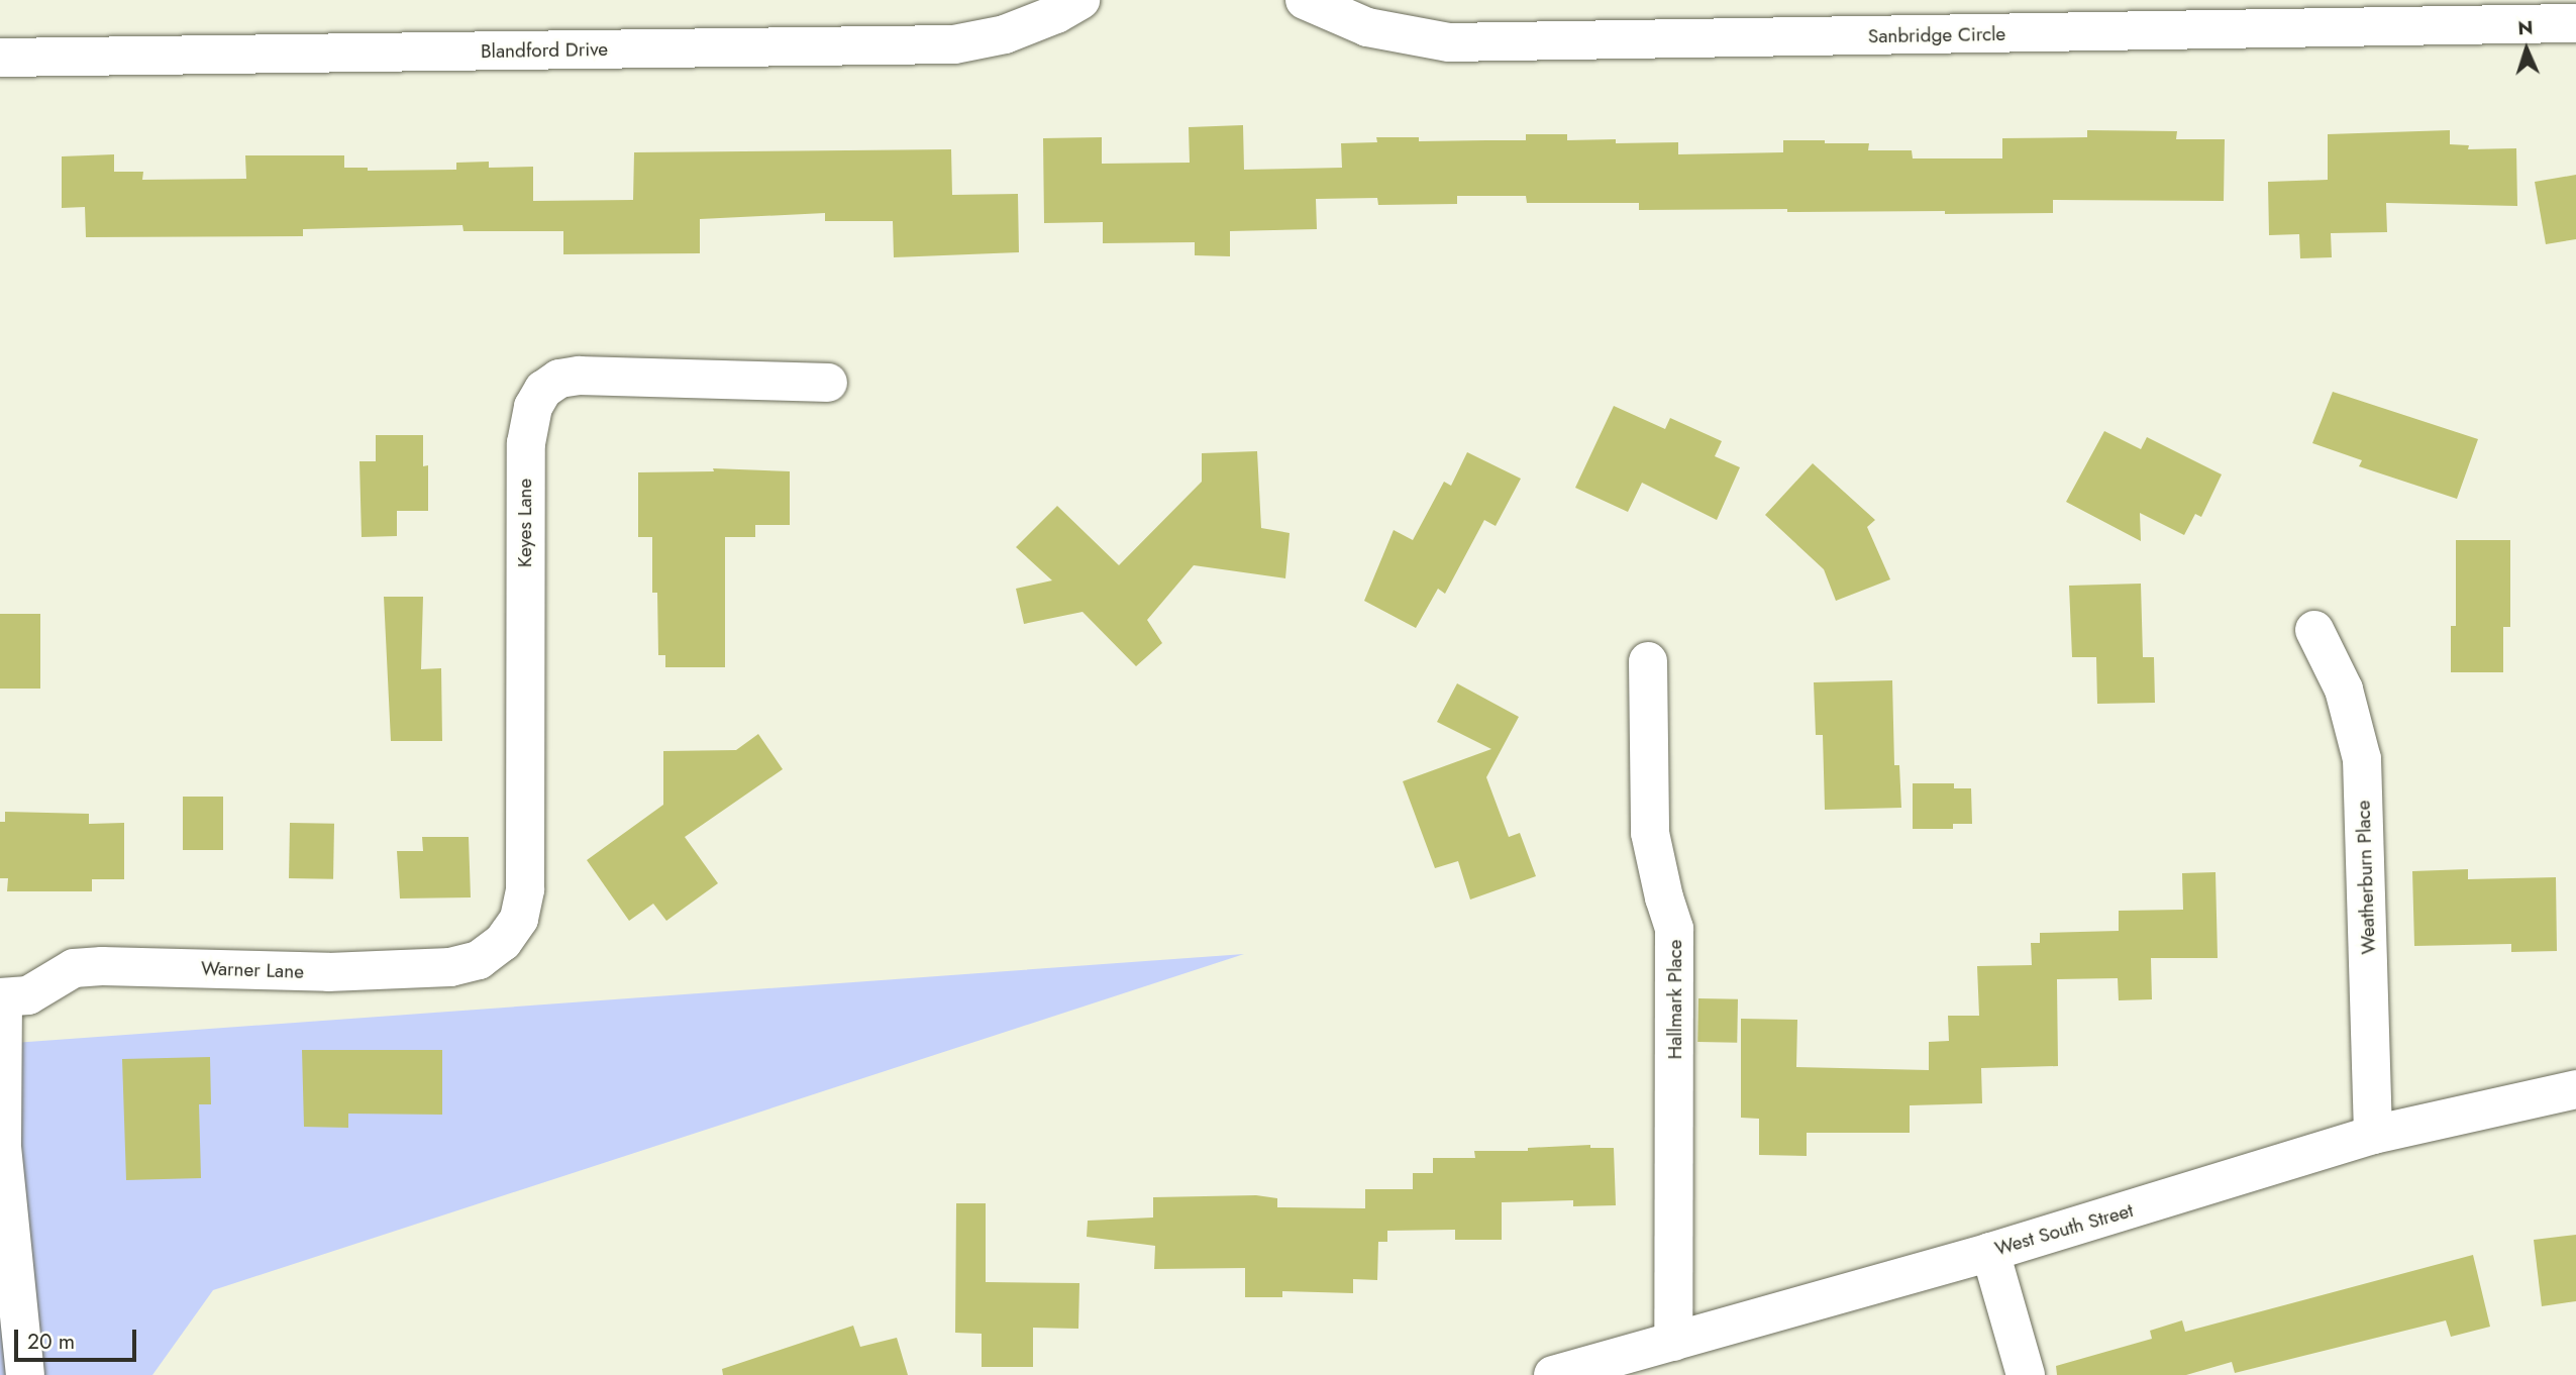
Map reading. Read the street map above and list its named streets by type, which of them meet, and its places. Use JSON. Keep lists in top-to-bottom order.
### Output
{
  "streets": {
    "street": [
      "Sanbridge Circle",
      "Blandford Drive",
      "Keyes Lane",
      "Weatherburn Place",
      "Warner Lane",
      "Hallmark Place",
      "West South Street"
    ]
  },
  "crossings": [
    ["Keyes Lane", "Warner Lane"],
    ["Weatherburn Place", "West South Street"],
    ["Hallmark Place", "West South Street"]
  ],
  "scale_bar": "20 m",
  "north": "top"
}
